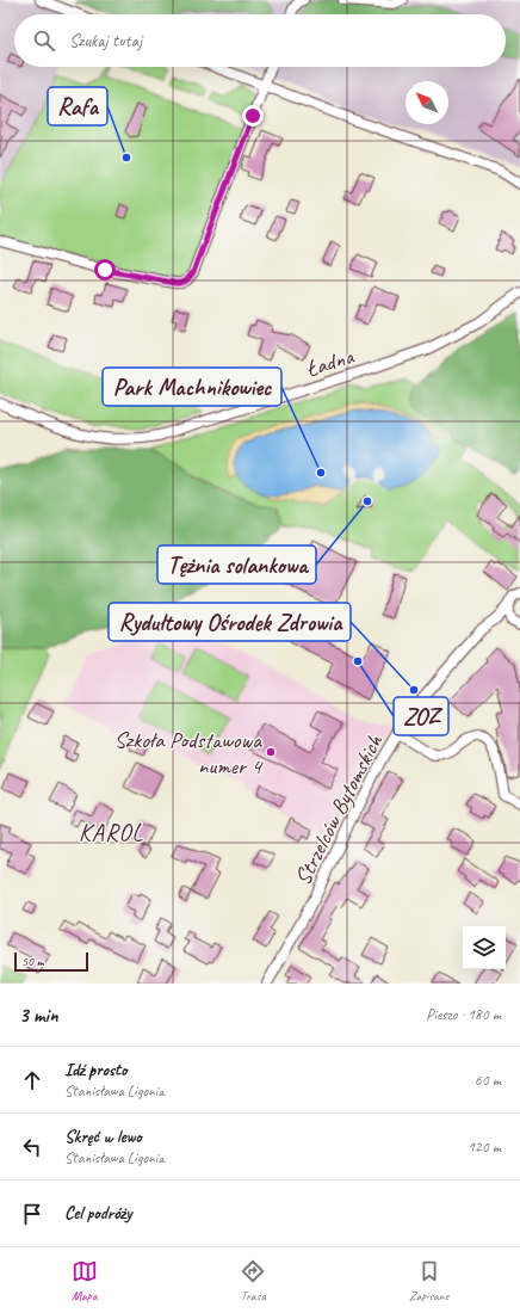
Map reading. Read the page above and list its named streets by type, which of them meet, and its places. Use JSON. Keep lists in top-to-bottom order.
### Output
{
  "streets": {
    "street": ["Ładna", "Strzelców Bytomskich"]
  },
  "districts": ["KAROL"],
  "places": [
    "Rafa",
    "Park Machnikowiec",
    "Tężnia solankowa",
    "ZOZ",
    "Rydułtowy Ośrodek Zdrowia",
    "Szkoła Podstawowa numer 4"
  ],
  "scale_bar": "50 m",
  "north": "top left",
  "page": {
    "search": "Szukaj tutaj",
    "scale": "50 m",
    "heading": ["3 min", "Pieszo · 180 m"],
    "list": [
      ["Idź prosto", "Stanisława Ligonia", "60 m"],
      ["Skręć w lewo", "Stanisława Ligonia", "120 m"],
      "Cel podróży"
    ],
    "nav": ["Mapa", "Trasa", "Zapisane"]
  }
}
